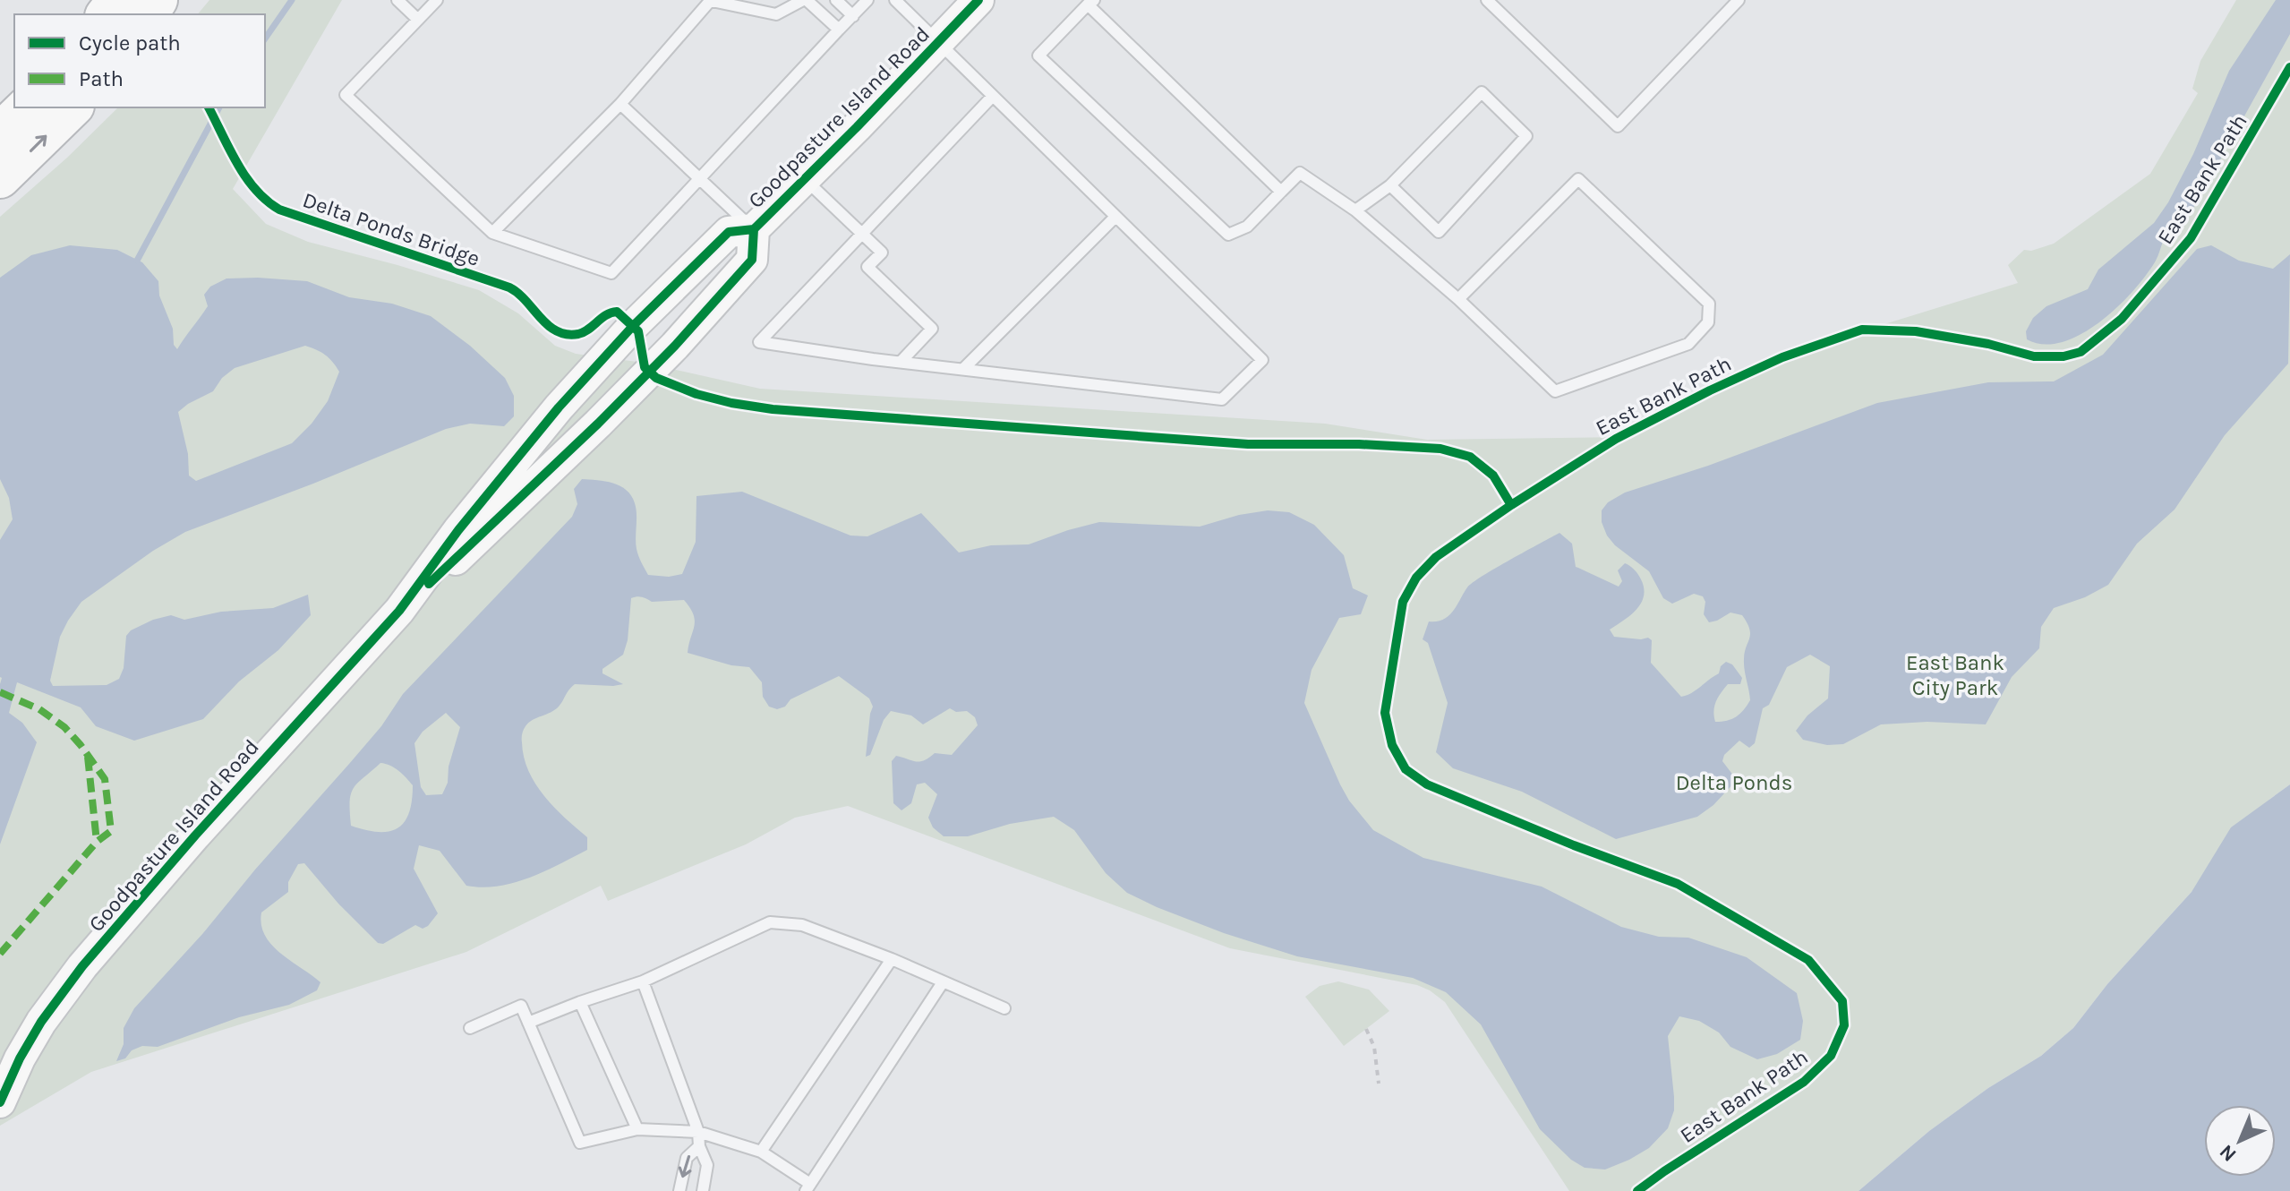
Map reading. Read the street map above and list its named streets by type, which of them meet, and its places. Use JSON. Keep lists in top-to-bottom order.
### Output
{
  "streets": {
    "main road": ["Goodpasture Island Road"],
    "cycle path": ["East Bank Path", "Delta Ponds Bridge"]
  },
  "parks": ["East Bank City Park", "Delta Ponds"],
  "legend": ["Cycle path", "Path"],
  "north": "bottom left"
}
